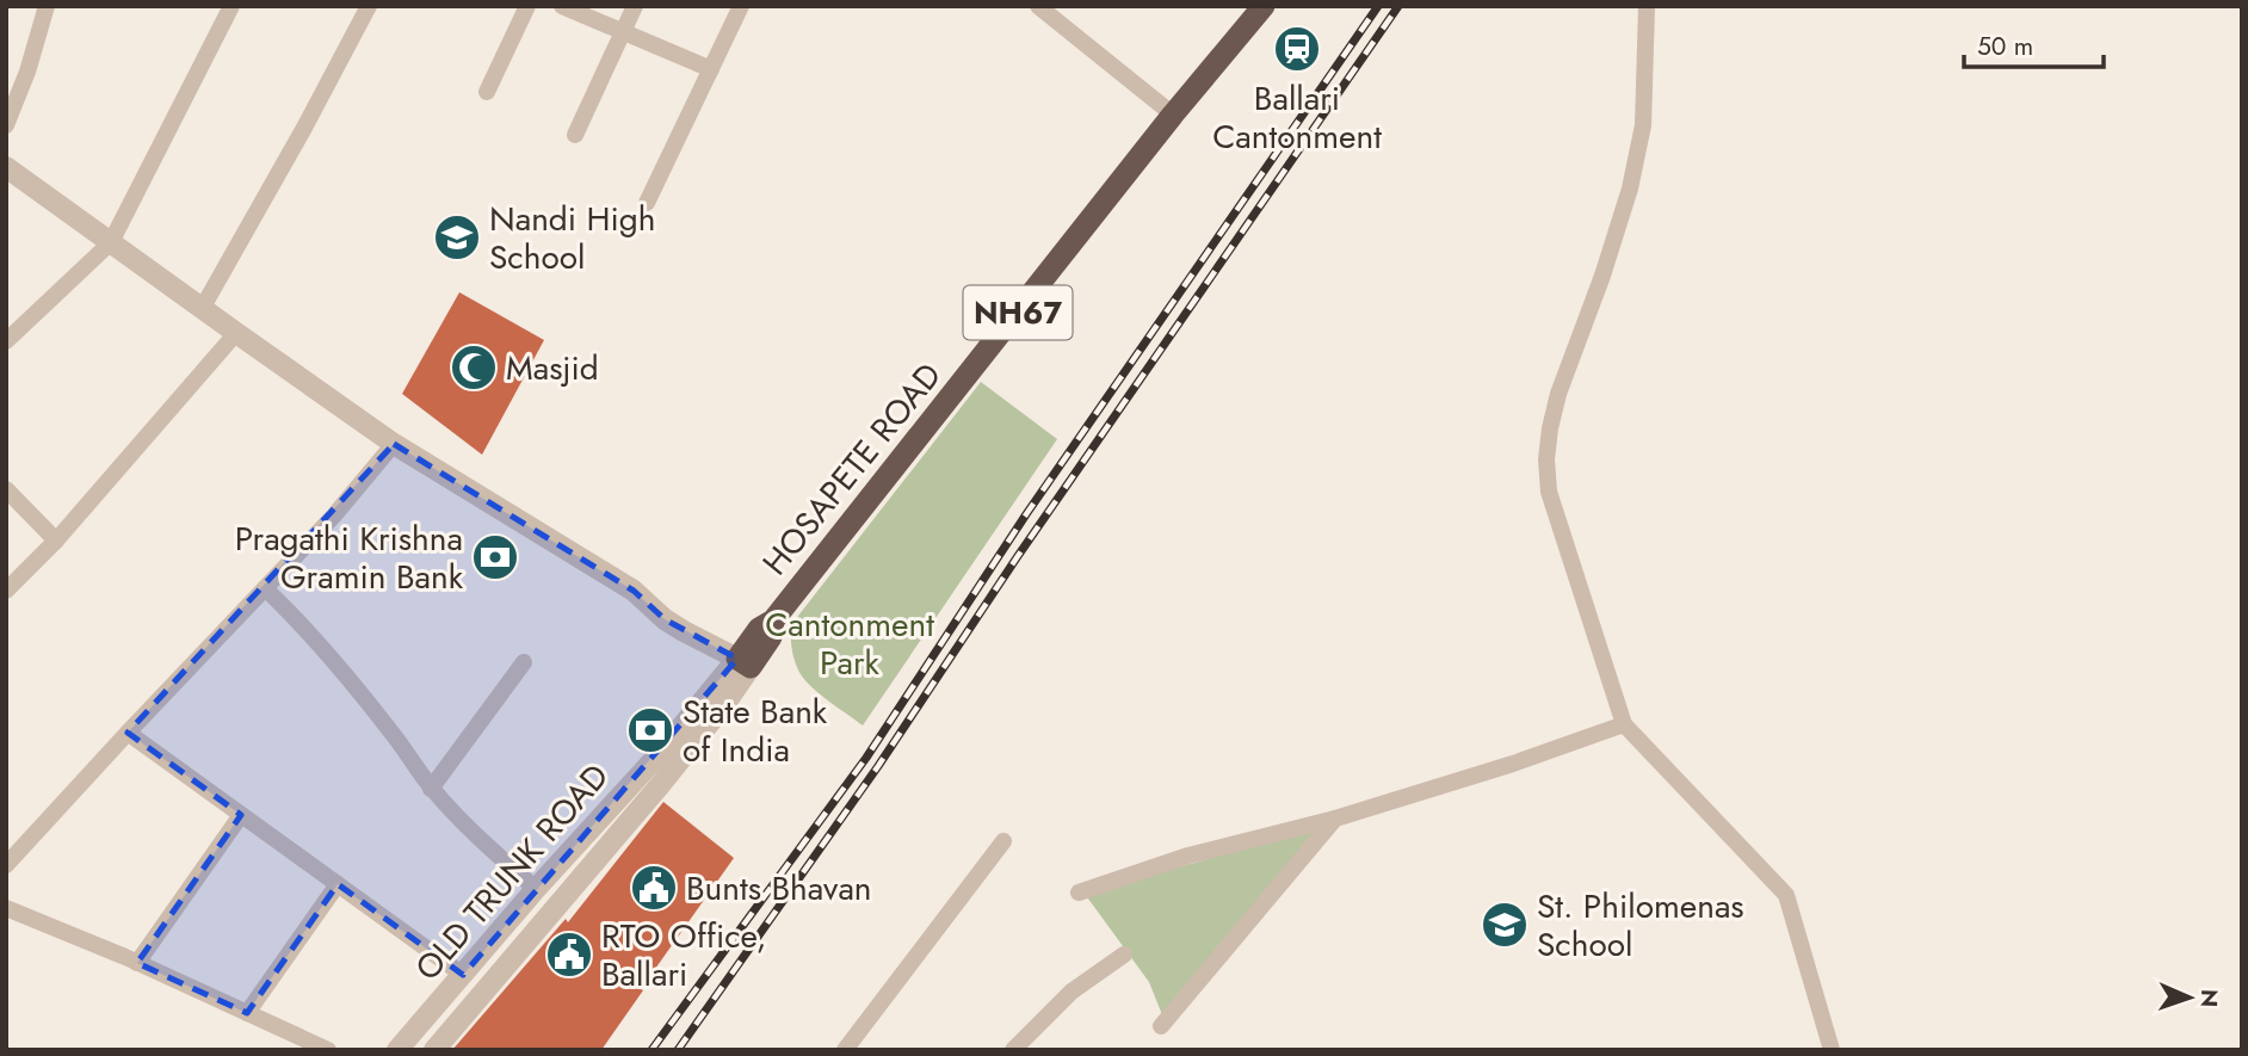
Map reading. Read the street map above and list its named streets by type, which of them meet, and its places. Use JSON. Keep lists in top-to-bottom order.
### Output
{
  "streets": {
    "highway": ["NH67", "HOSAPETE ROAD"],
    "street": ["OLD TRUNK ROAD"]
  },
  "crossings": [
    ["HOSAPETE ROAD", "OLD TRUNK ROAD"]
  ],
  "parks": ["Cantonment Park"],
  "places": {
    "station": ["Ballari Cantonment"],
    "school or university": ["Nandi High School", "St. Philomenas School"],
    "mosque": ["Masjid"],
    "bank": ["Pragathi Krishna Gramin Bank", "State Bank of India"],
    "public building": ["Bunts Bhavan", "RTO Office, Ballari"]
  },
  "scale_bar": "50 m",
  "north": "right"
}
